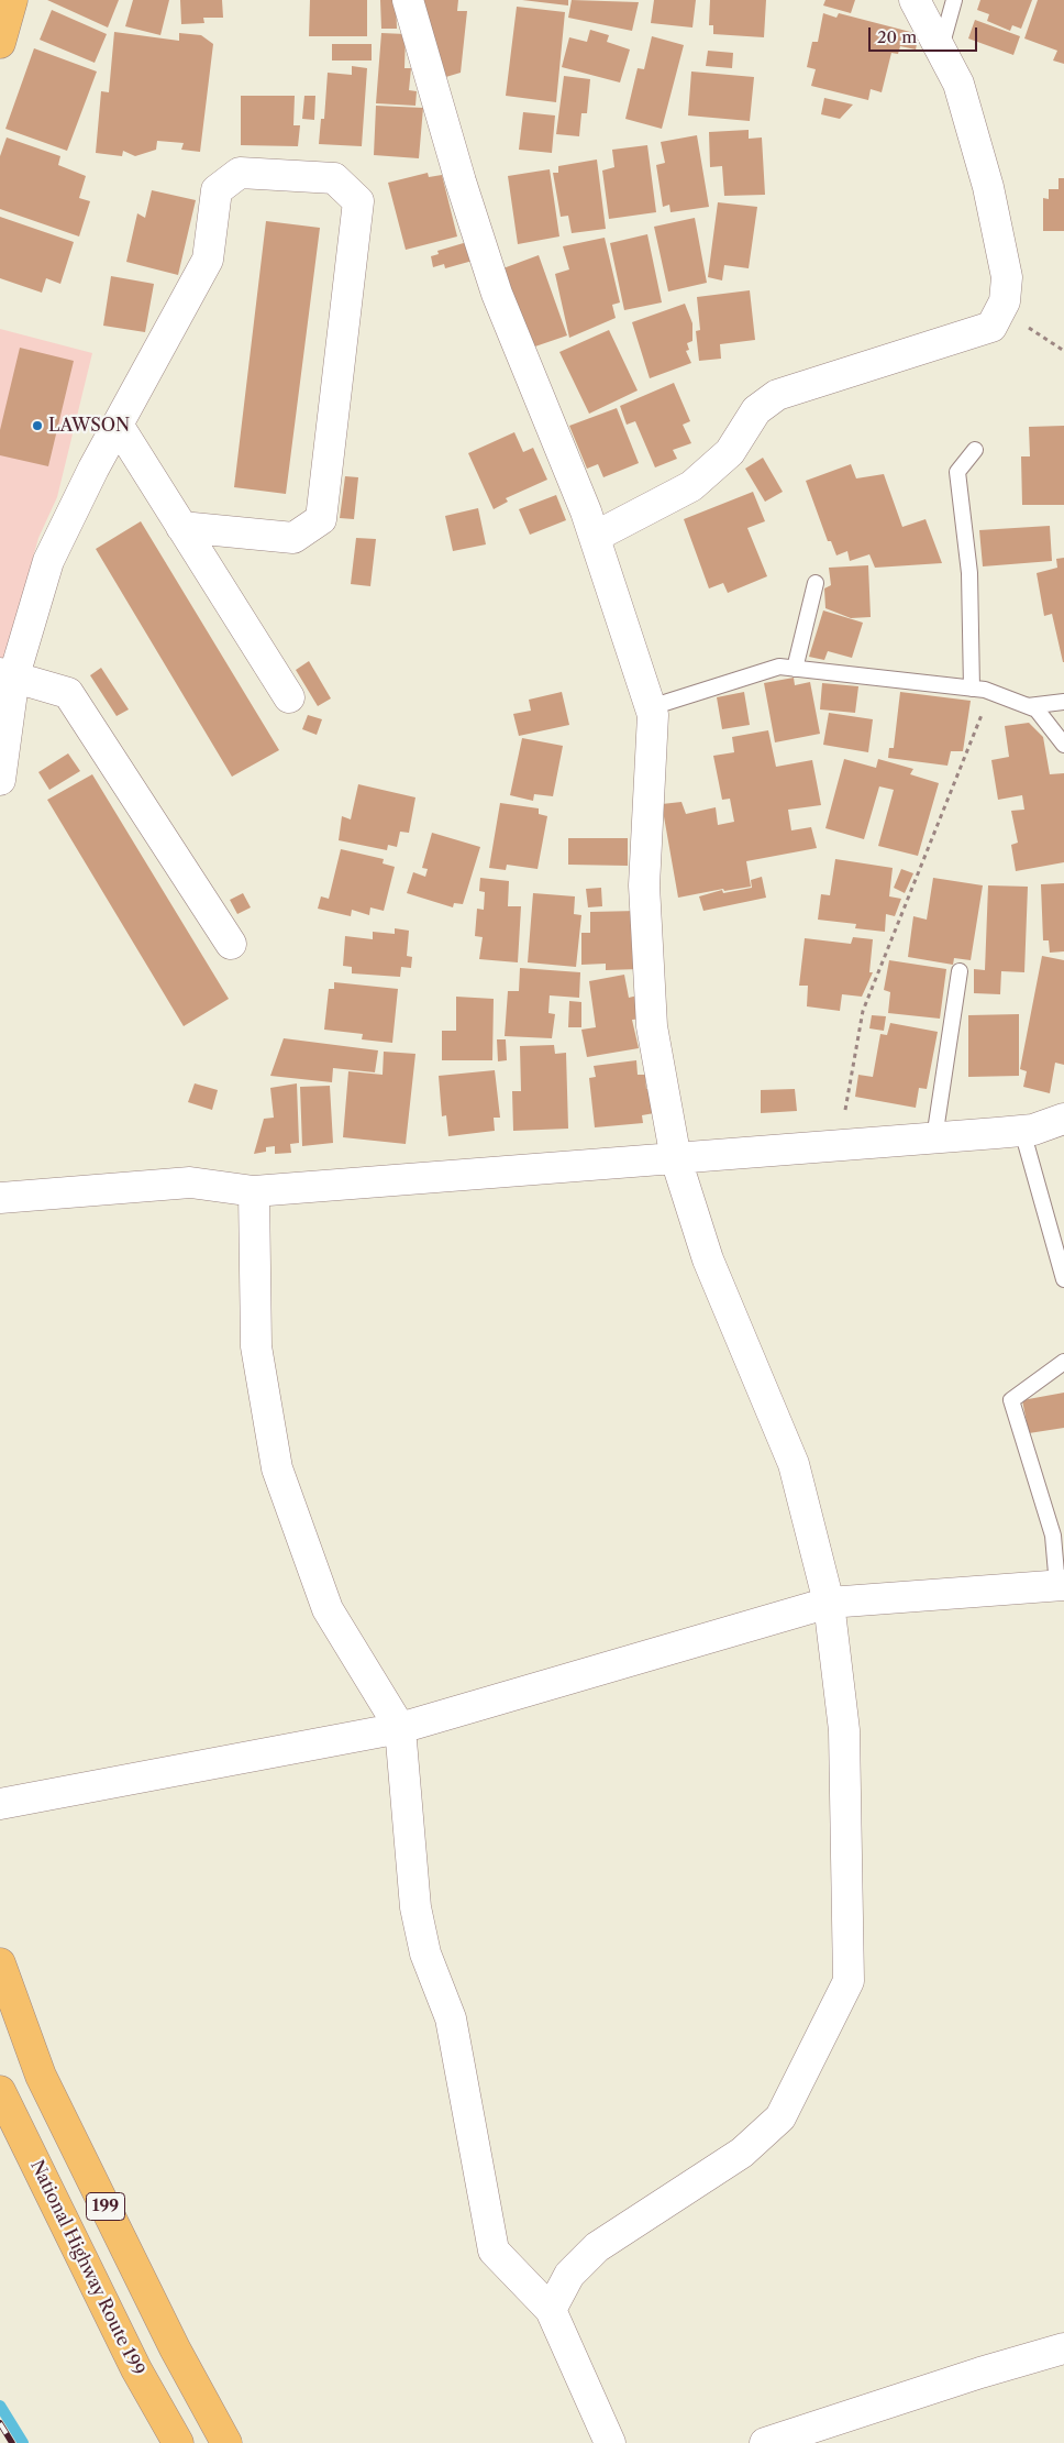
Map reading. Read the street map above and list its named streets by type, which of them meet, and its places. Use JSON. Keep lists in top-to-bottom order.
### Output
{
  "streets": {
    "highway": ["199", "National Highway Route 199"]
  },
  "places": ["LAWSON"],
  "scale_bar": "20 m"
}
